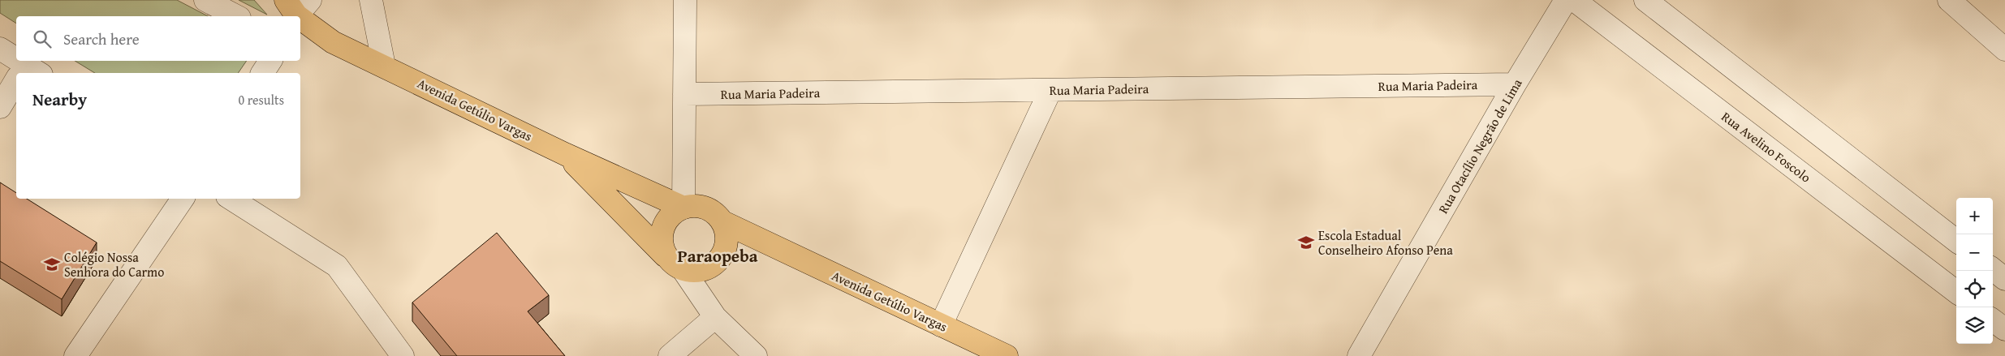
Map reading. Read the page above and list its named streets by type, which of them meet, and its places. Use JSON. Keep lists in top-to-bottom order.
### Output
{
  "streets": {
    "main road": ["Avenida Getúlio Vargas"],
    "street": ["Rua Maria Padeira", "Rua Otacílio Negrão de Lima", "Rua Avelino Foscolo"]
  },
  "crossings": [
    ["Rua Maria Padeira", "Rua Otacílio Negrão de Lima"]
  ],
  "districts": ["Paraopeba"],
  "places": {
    "school or university": ["Escola Estadual Conselheiro Afonso Pena", "Colégio Nossa Senhora do Carmo"]
  },
  "page": {
    "search": "Search here",
    "heading": ["Nearby", "0 results"],
    "map_buttons": ["+", "−"]
  }
}
